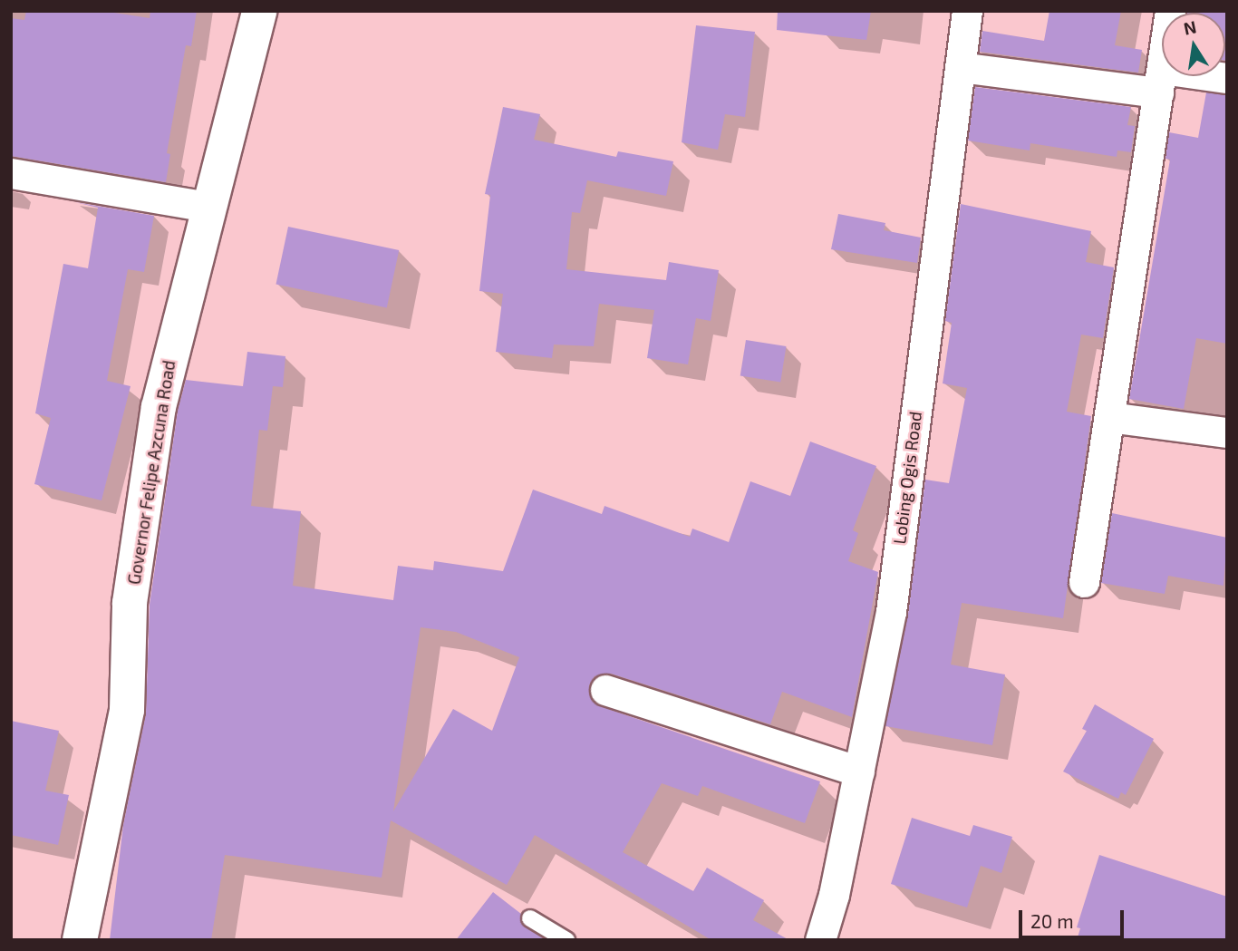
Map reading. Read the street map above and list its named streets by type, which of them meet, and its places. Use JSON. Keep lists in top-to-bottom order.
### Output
{
  "streets": {
    "street": ["Governor Felipe Azcuna Road", "Lobing Ogis Road"]
  },
  "scale_bar": "20 m",
  "north": "top"
}
